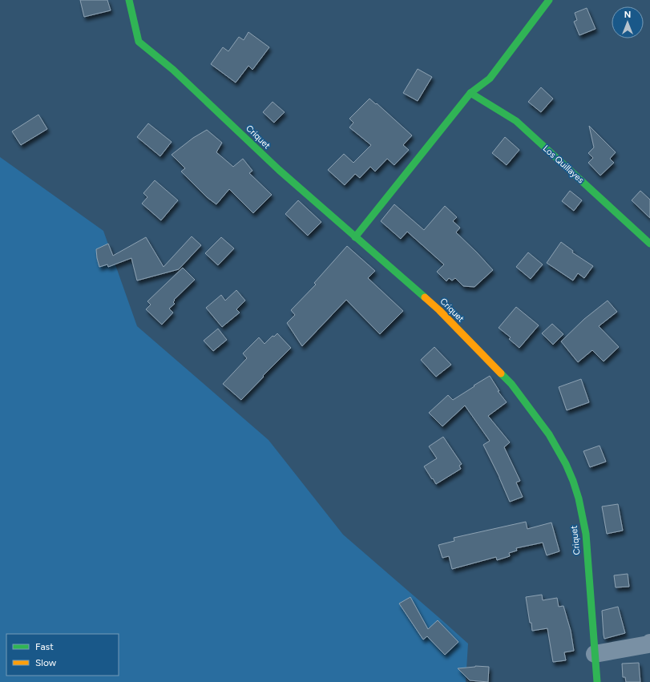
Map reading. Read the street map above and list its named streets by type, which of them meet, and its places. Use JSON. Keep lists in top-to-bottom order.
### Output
{
  "streets": {
    "street": ["Criquet", "Los Quillayes"]
  },
  "legend": ["Fast", "Slow"],
  "north": "top"
}
